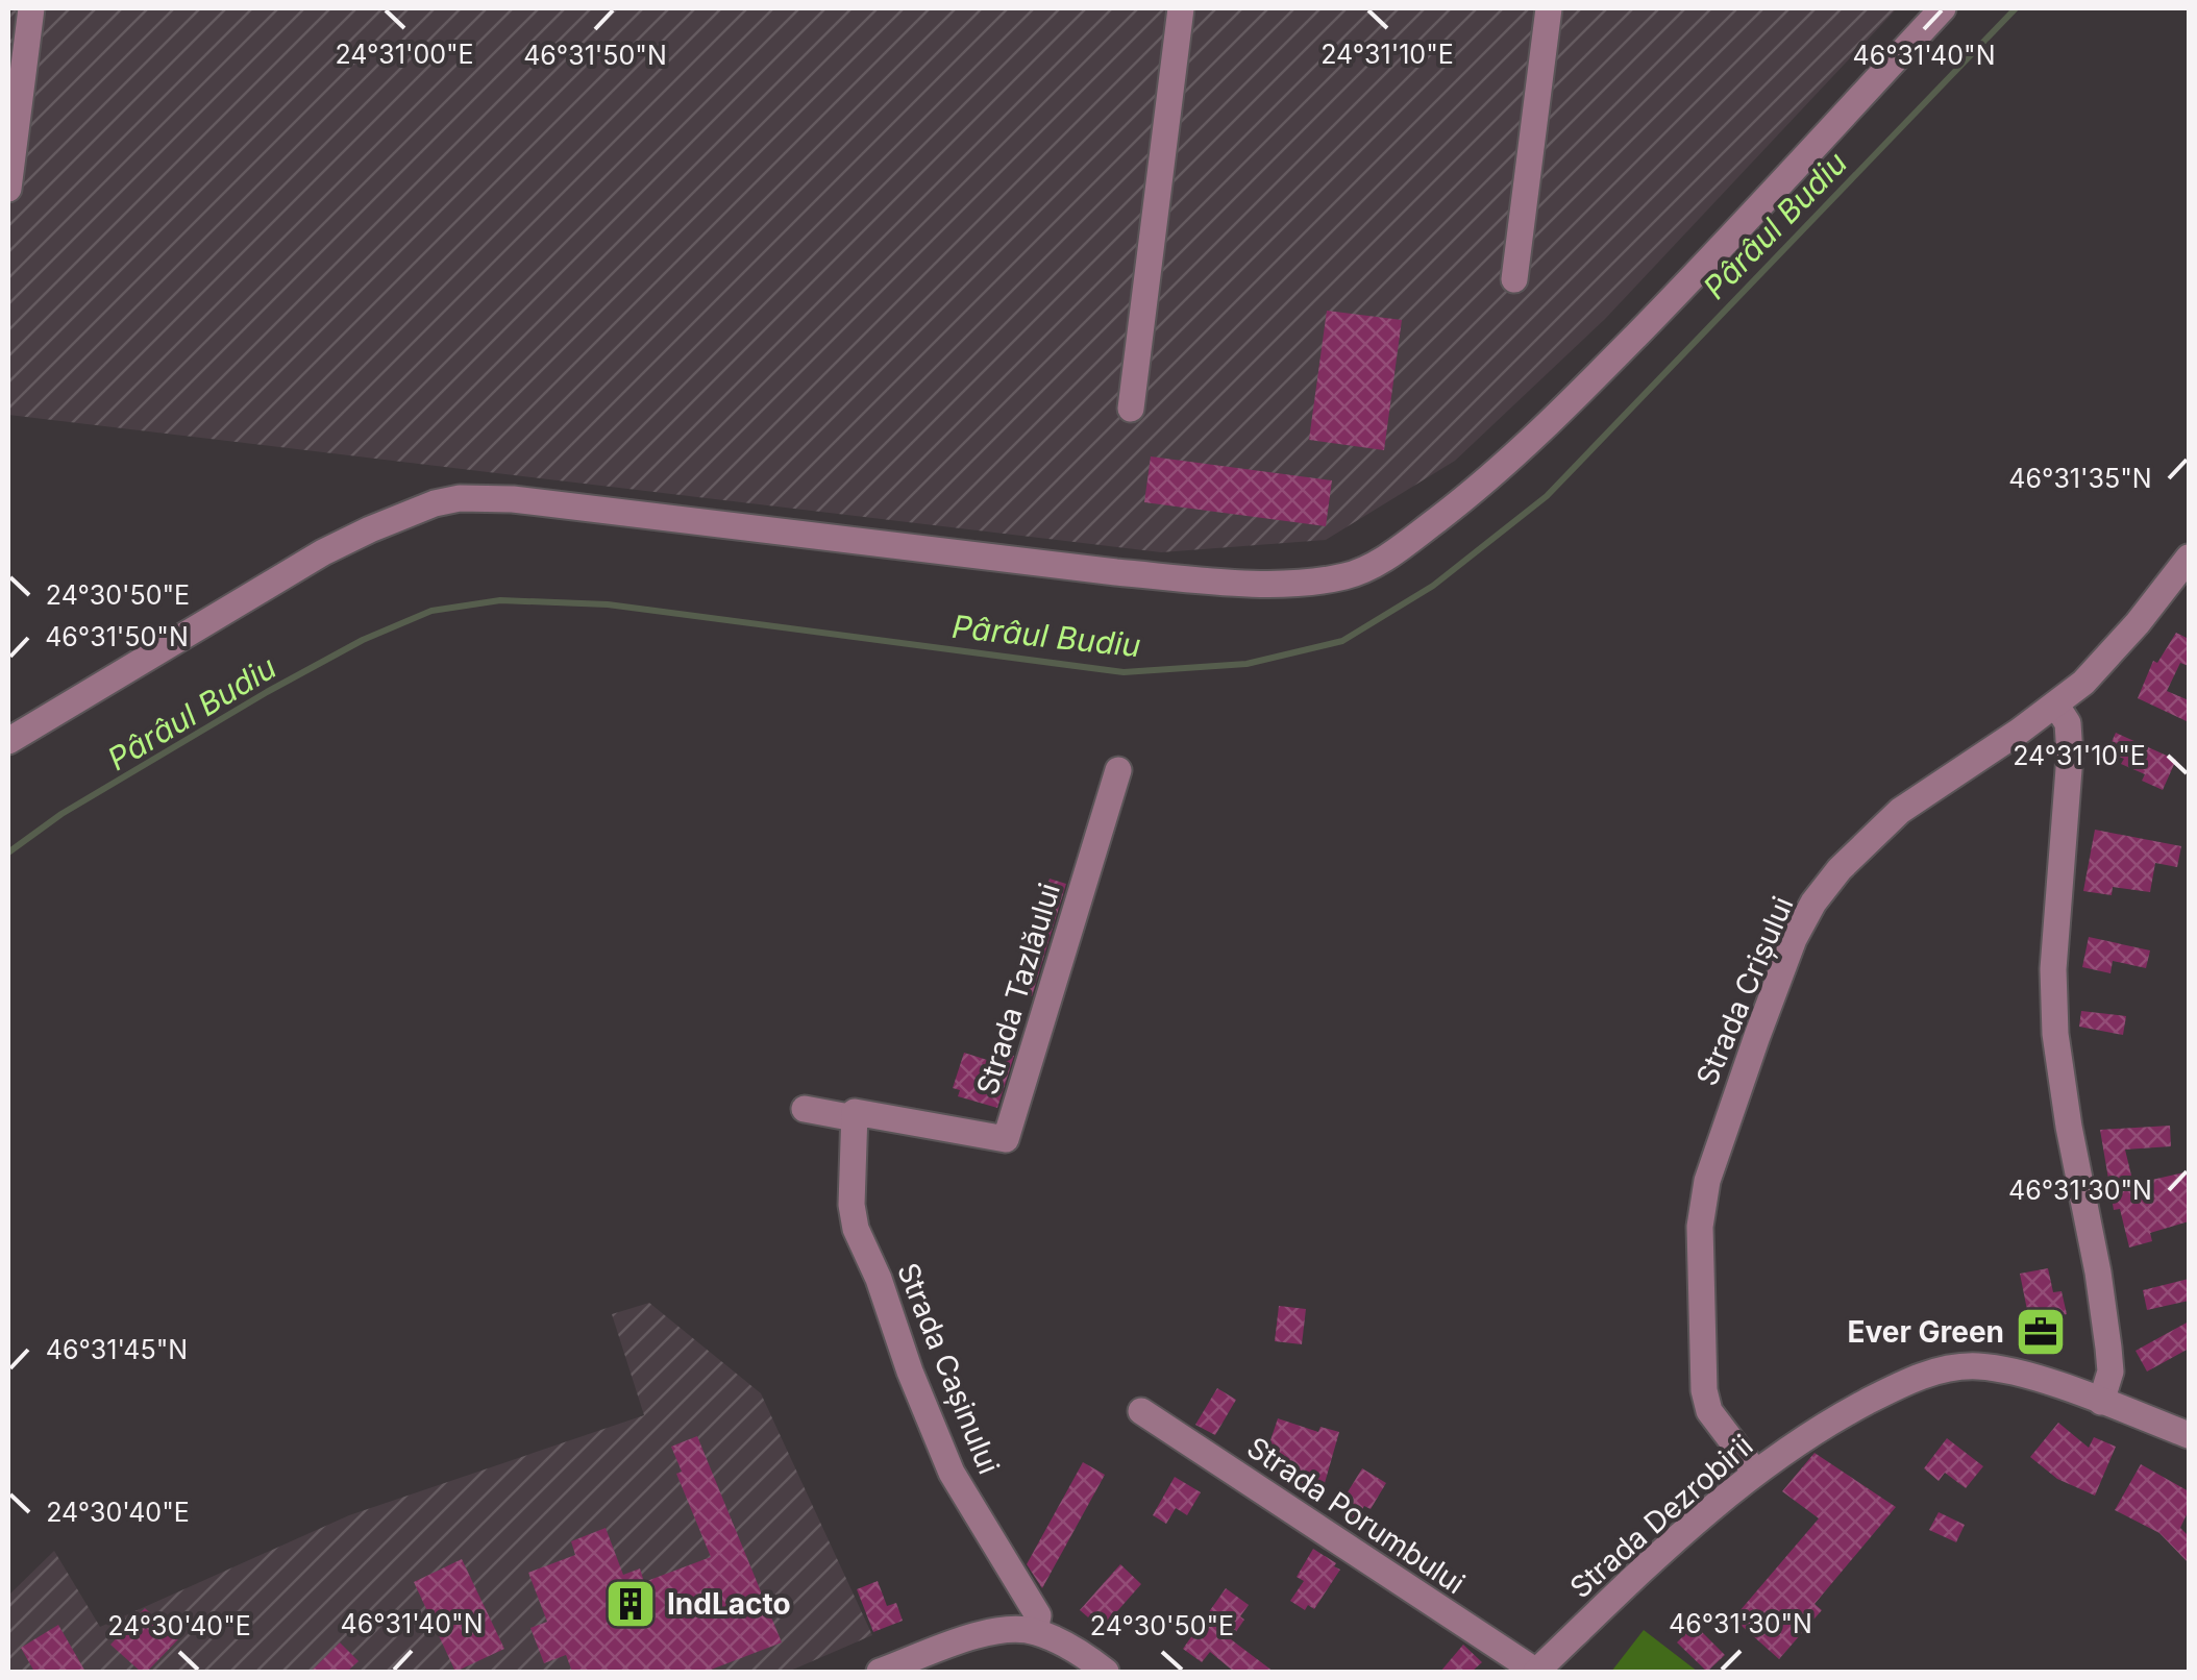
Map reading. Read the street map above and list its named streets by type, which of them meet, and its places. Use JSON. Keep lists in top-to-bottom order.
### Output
{
  "streets": {
    "street": [
      "Strada Tazlăului",
      "Strada Crișului",
      "Strada Cașinului",
      "Strada Porumbului",
      "Strada Dezrobirii"
    ]
  },
  "crossings": [
    ["Strada Tazlăului", "Strada Cașinului"],
    ["Strada Crișului", "Strada Dezrobirii"],
    ["Strada Porumbului", "Strada Dezrobirii"]
  ],
  "water": ["Pârâul Budiu"],
  "places": {
    "office": ["Ever Green"],
    "building": ["IndLacto"]
  },
  "coordinates": [
    "24°31'00\"E",
    "24°31'10\"E",
    "46°31'50\"N",
    "46°31'40\"N",
    "46°31'35\"N",
    "24°30'50\"E",
    "46°31'30\"N",
    "46°31'45\"N",
    "24°30'40\"E"
  ]
}
